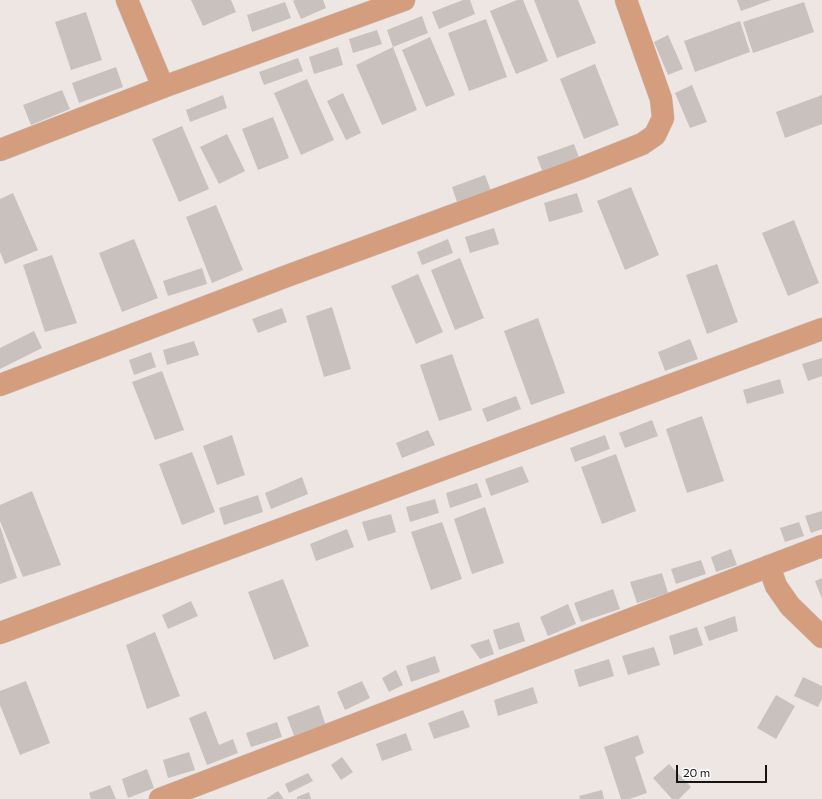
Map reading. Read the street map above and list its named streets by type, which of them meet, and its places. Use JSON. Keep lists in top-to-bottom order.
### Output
{
  "scale_bar": "20 m"
}
